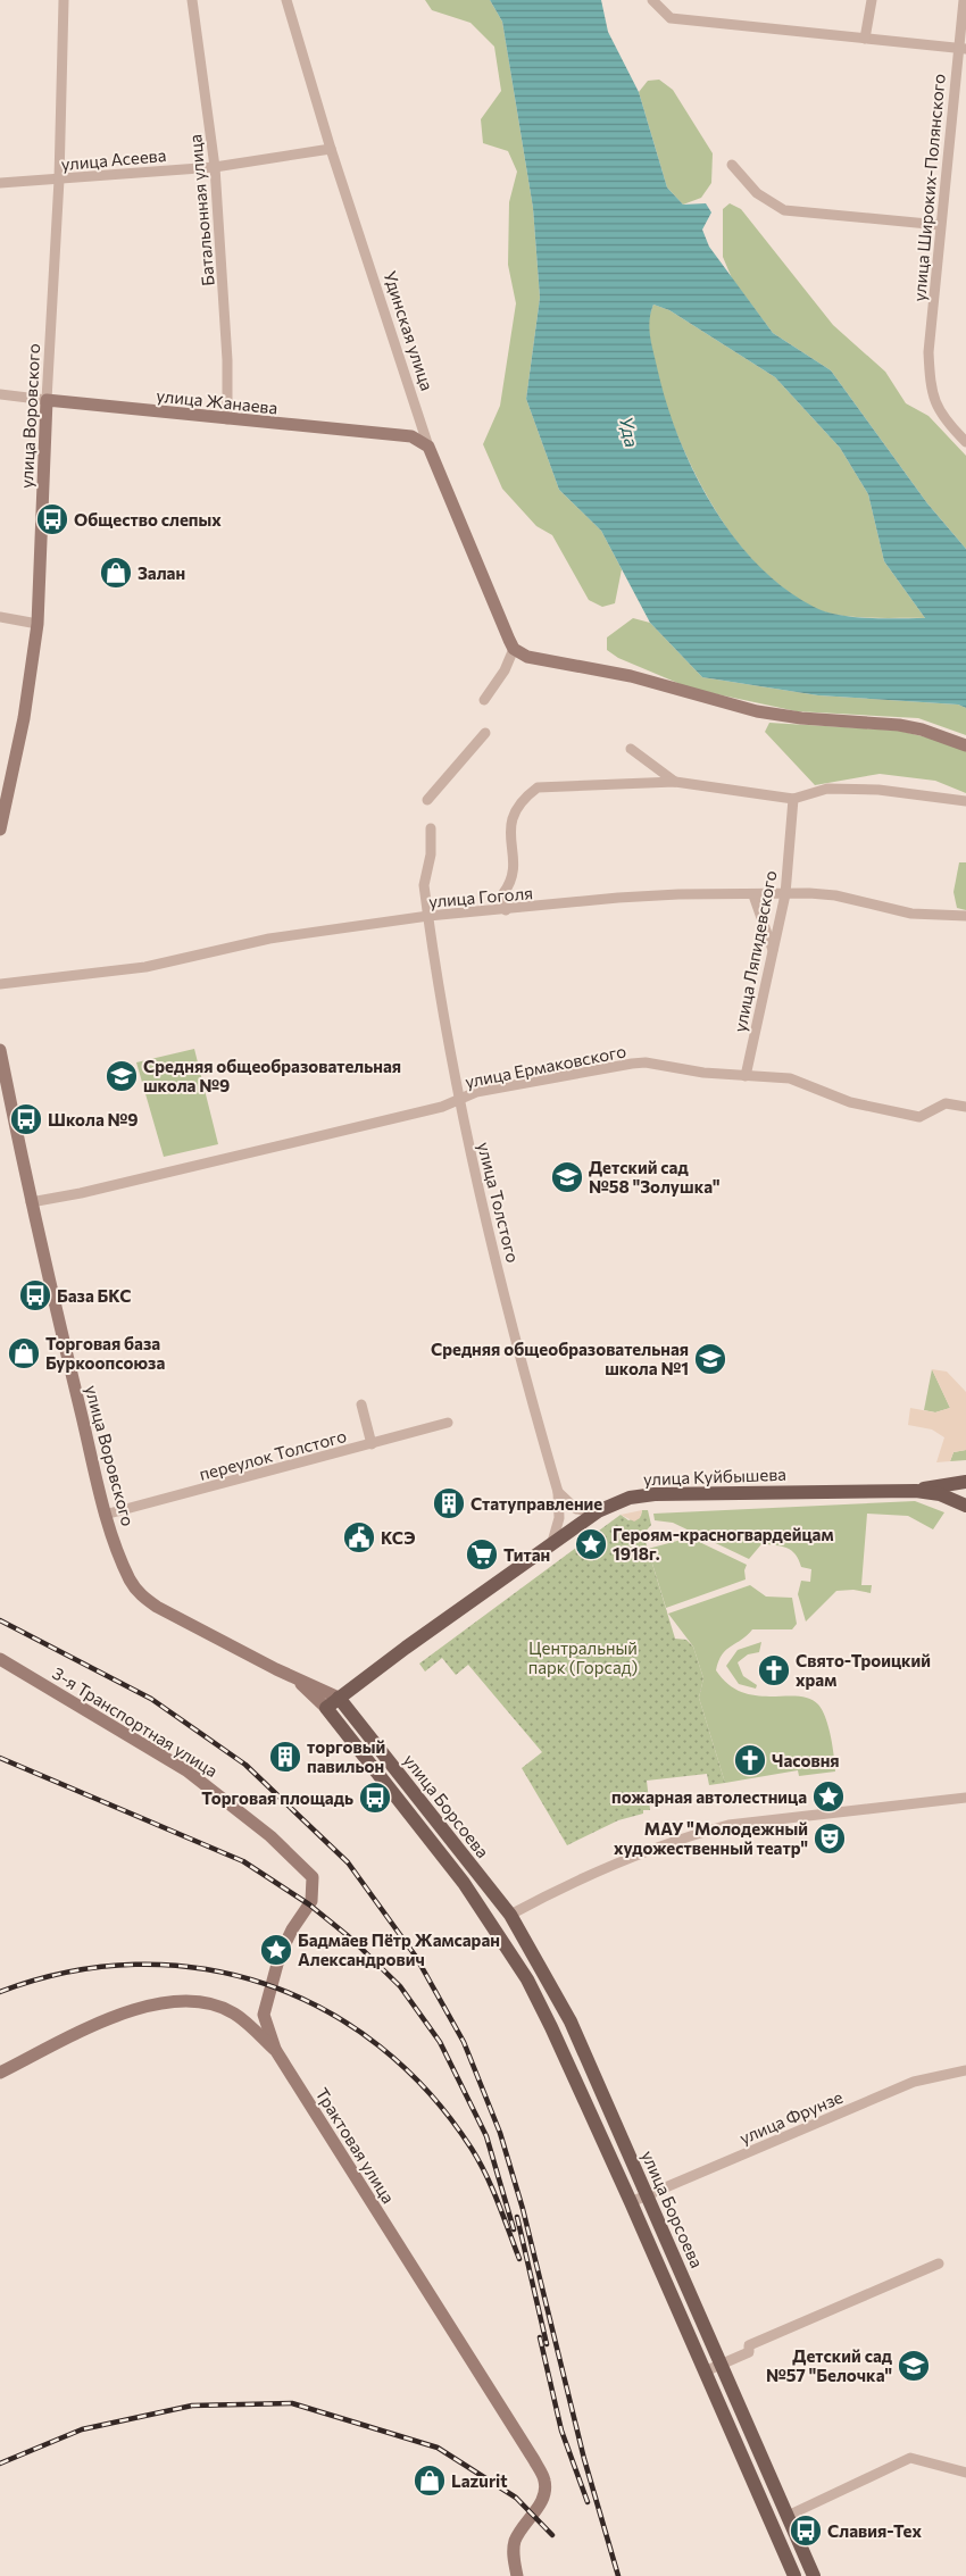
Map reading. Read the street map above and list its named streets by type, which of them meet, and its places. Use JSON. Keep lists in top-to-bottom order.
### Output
{
  "streets": {
    "main road": ["улица Куйбышева", "улица Борсоева"],
    "street": [
      "улица Асеева",
      "улица Широких-Полянского",
      "Батальонная улица",
      "Удинская улица",
      "улица Жанаева",
      "улица Воровского",
      "улица Гоголя",
      "улица Ляпидевского",
      "улица Ермаковского",
      "улица Толстого",
      "переулок Толстого",
      "3-я Транспортная улица",
      "улица Фрунзе",
      "Трактовая улица"
    ]
  },
  "crossings": [
    ["улица Асеева", "Батальонная улица"],
    ["улица Асеева", "Удинская улица"],
    ["улица Асеева", "улица Воровского"],
    ["Батальонная улица", "улица Жанаева"],
    ["Удинская улица", "улица Жанаева"],
    ["улица Жанаева", "улица Воровского"],
    ["улица Воровского", "улица Ермаковского"],
    ["улица Воровского", "переулок Толстого"],
    ["улица Гоголя", "улица Ляпидевского"],
    ["улица Гоголя", "улица Толстого"],
    ["улица Ляпидевского", "улица Ермаковского"],
    ["улица Ермаковского", "улица Толстого"],
    ["улица Толстого", "улица Куйбышева"],
    ["улица Куйбышева", "улица Борсоева"],
    ["3-я Транспортная улица", "Трактовая улица"],
    ["улица Борсоева", "улица Фрунзе"]
  ],
  "water": ["Уда"],
  "parks": ["Центральный парк (Горсад)"],
  "places": {
    "bus stop": [
      "Общество слепых",
      "Школа №9",
      "База БКС",
      "Торговая площадь",
      "Славия-Тех"
    ],
    "shop": ["Залан", "Торговая база Буркоопсоюза", "Lazurit"],
    "school or university": [
      "Средняя общеобразовательная школа №9",
      "Детский сад №58 \"Золушка\"",
      "Средняя общеобразовательная школа №1",
      "Детский сад №57 \"Белочка\""
    ],
    "building": ["Статуправление", "торговый павильон"],
    "public building": ["КСЭ"],
    "place": ["Героям-красногвардейцам 1918г.", "пожарная автолестница", "Бадмаев Пётр Жамсаран Александрович"],
    "supermarket": ["Титан"],
    "church": ["Свято-Троицкий храм", "Часовня"],
    "theatre": ["МАУ \"Молодежный художественный театр\""]
  }
}
